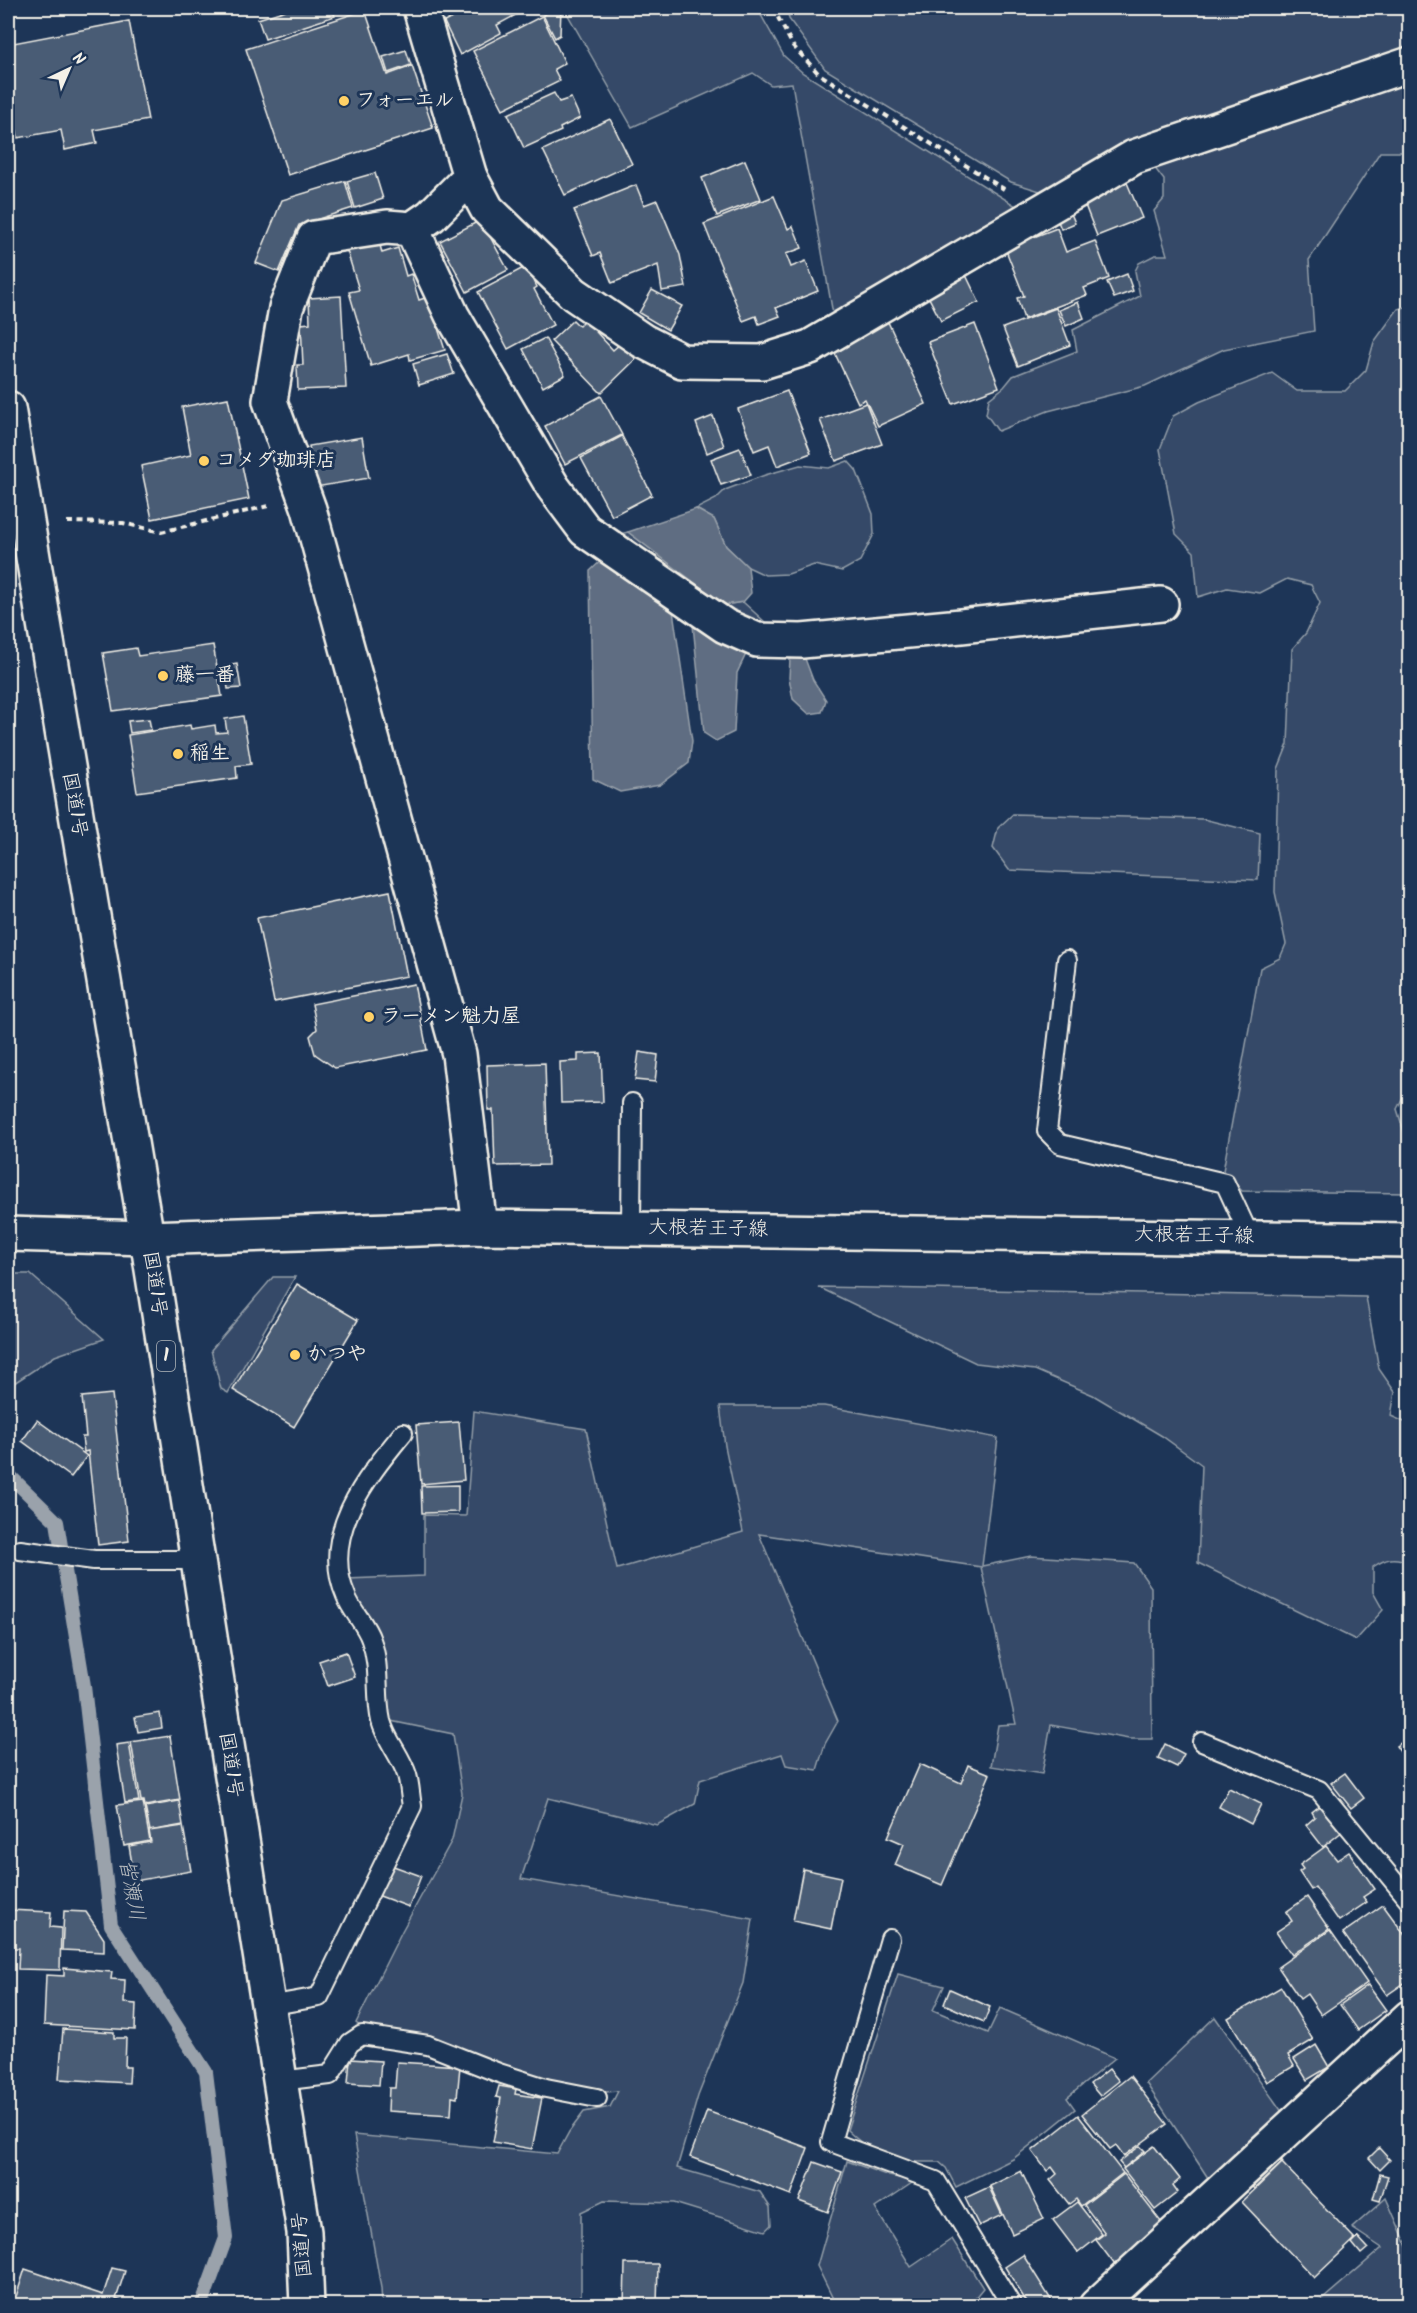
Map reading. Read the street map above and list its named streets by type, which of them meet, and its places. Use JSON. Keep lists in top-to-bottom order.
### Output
{
  "streets": {
    "main road": ["国道1号", "大根若王子線", "1"]
  },
  "crossings": [
    ["国道1号", "大根若王子線"]
  ],
  "water": ["皆瀬川"],
  "places": [
    "フォーエル",
    "コメダ珈琲店",
    "藤一番",
    "稲生",
    "ラーメン魁力屋",
    "かつや"
  ],
  "north": "top right"
}
